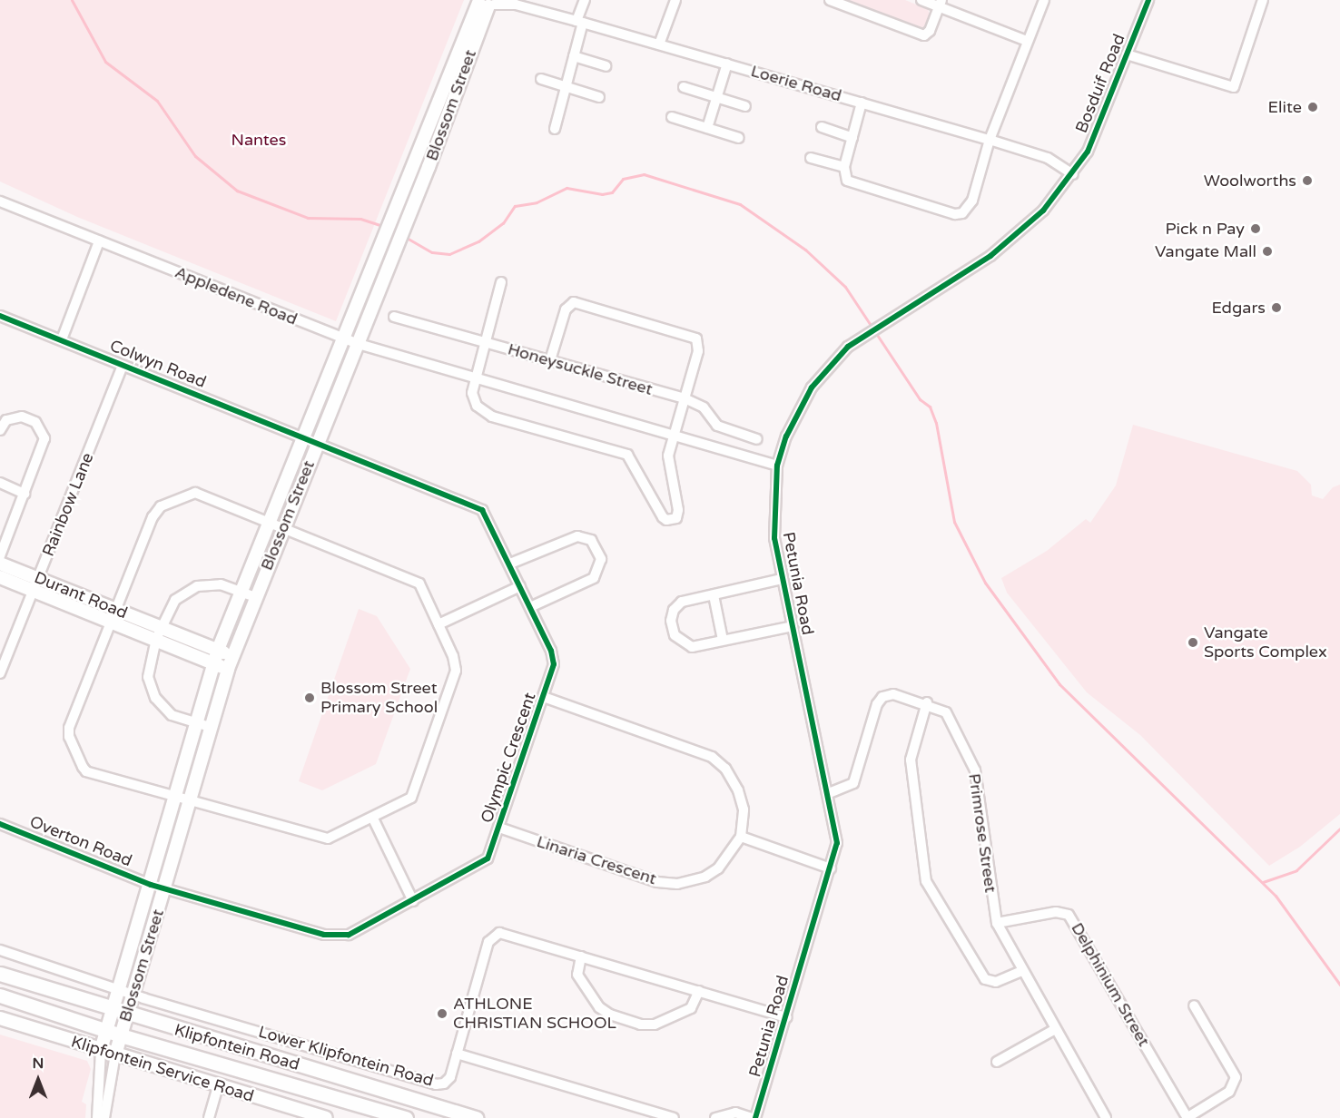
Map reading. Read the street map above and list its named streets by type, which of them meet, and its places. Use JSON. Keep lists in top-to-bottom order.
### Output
{
  "streets": {
    "main road": ["Klipfontein Road"],
    "street": [
      "Loerie Road",
      "Bosduif Road",
      "Blossom Street",
      "Appledene Road",
      "Colwyn Road",
      "Honeysuckle Street",
      "Rainbow Lane",
      "Petunia Road",
      "Durant Road",
      "Olympic Crescent",
      "Primrose Street",
      "Overton Road",
      "Linaria Crescent",
      "Delphinium Street",
      "Lower Klipfontein Road",
      "Klipfontein Service Road"
    ]
  },
  "crossings": [
    ["Loerie Road", "Bosduif Road"],
    ["Loerie Road", "Blossom Street"],
    ["Loerie Road", "Petunia Road"],
    ["Bosduif Road", "Petunia Road"],
    ["Blossom Street", "Appledene Road"],
    ["Blossom Street", "Colwyn Road"],
    ["Blossom Street", "Durant Road"],
    ["Blossom Street", "Olympic Crescent"],
    ["Blossom Street", "Overton Road"],
    ["Blossom Street", "Klipfontein Road"],
    ["Blossom Street", "Lower Klipfontein Road"],
    ["Blossom Street", "Klipfontein Service Road"],
    ["Appledene Road", "Petunia Road"],
    ["Colwyn Road", "Rainbow Lane"],
    ["Colwyn Road", "Olympic Crescent"],
    ["Rainbow Lane", "Durant Road"],
    ["Petunia Road", "Primrose Street"],
    ["Olympic Crescent", "Overton Road"],
    ["Olympic Crescent", "Linaria Crescent"],
    ["Primrose Street", "Delphinium Street"]
  ],
  "parks": ["Nantes"],
  "places": [
    "Elite",
    "Woolworths",
    "Pick n Pay",
    "Vangate Mall",
    "Edgars",
    "Vangate Sports Complex",
    "Blossom Street Primary School",
    "ATHLONE CHRISTIAN SCHOOL"
  ],
  "north": "top"
}
